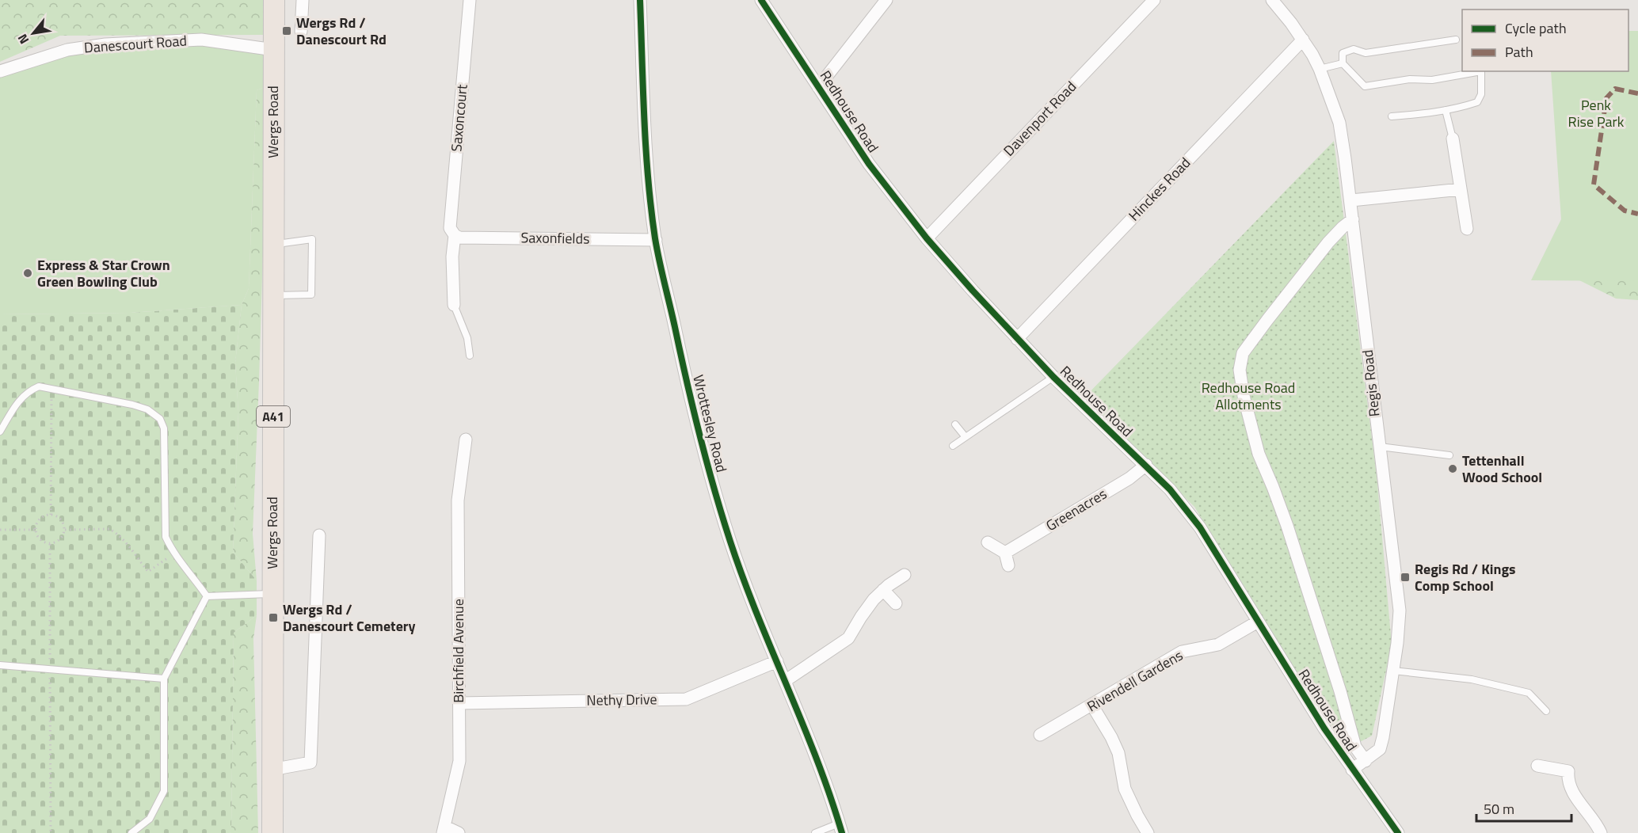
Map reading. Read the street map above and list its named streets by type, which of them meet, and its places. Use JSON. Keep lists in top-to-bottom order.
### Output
{
  "streets": {
    "highway": ["Wergs Road", "A41"],
    "street": [
      "Danescourt Road",
      "Redhouse Road",
      "Saxoncourt",
      "Davenport Road",
      "Hinckes Road",
      "Saxonfields",
      "Regis Road",
      "Wrottesley Road",
      "Greenacres",
      "Birchfield Avenue",
      "Rivendell Gardens",
      "Nethy Drive"
    ]
  },
  "crossings": [
    ["Danescourt Road", "Wergs Road"],
    ["Redhouse Road", "Davenport Road"],
    ["Redhouse Road", "Hinckes Road"],
    ["Redhouse Road", "Regis Road"],
    ["Redhouse Road", "Greenacres"],
    ["Redhouse Road", "Rivendell Gardens"],
    ["Saxoncourt", "Saxonfields"],
    ["Hinckes Road", "Regis Road"],
    ["Saxonfields", "Wrottesley Road"],
    ["Wrottesley Road", "Nethy Drive"],
    ["Birchfield Avenue", "Nethy Drive"]
  ],
  "parks": ["Penk Rise Park", "Redhouse Road Allotments"],
  "places": {
    "transit": ["Wergs Rd / Danescourt Rd", "Regis Rd / Kings Comp School", "Wergs Rd / Danescourt Cemetery"],
    "other": ["Express & Star Crown Green Bowling Club", "Tettenhall Wood School"]
  },
  "legend": ["Cycle path", "Path"],
  "scale_bar": "50 m",
  "north": "bottom left"
}
